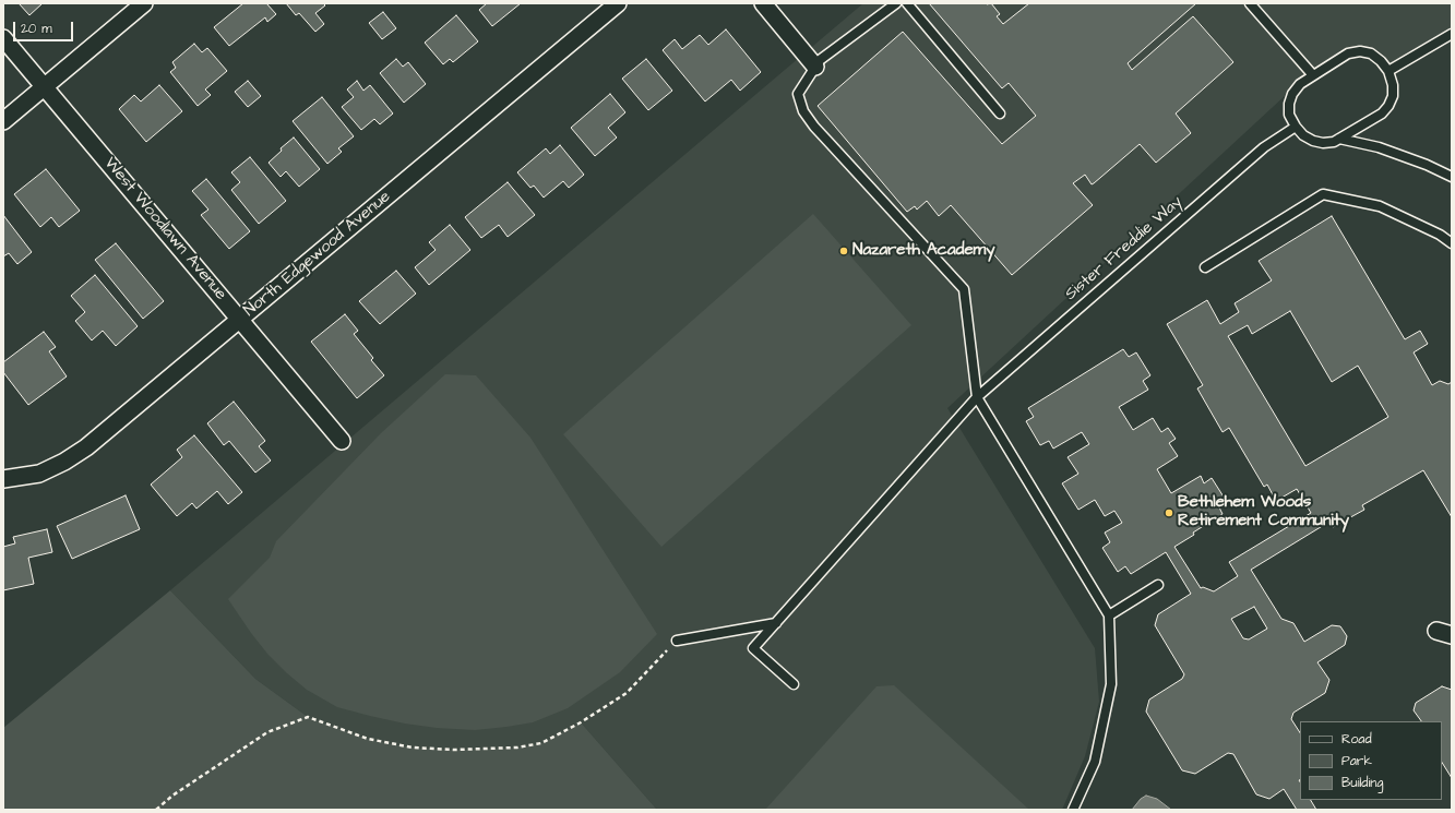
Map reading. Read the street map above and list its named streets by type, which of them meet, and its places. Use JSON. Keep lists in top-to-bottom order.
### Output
{
  "streets": {
    "street": ["West Woodlawn Avenue", "North Edgewood Avenue"],
    "lane": ["Sister Freddie Way"]
  },
  "crossings": [
    ["West Woodlawn Avenue", "North Edgewood Avenue"]
  ],
  "places": ["Nazareth Academy", "Bethlehem Woods Retirement Community"],
  "legend": ["Road", "Park", "Building"],
  "scale_bar": "20 m"
}
